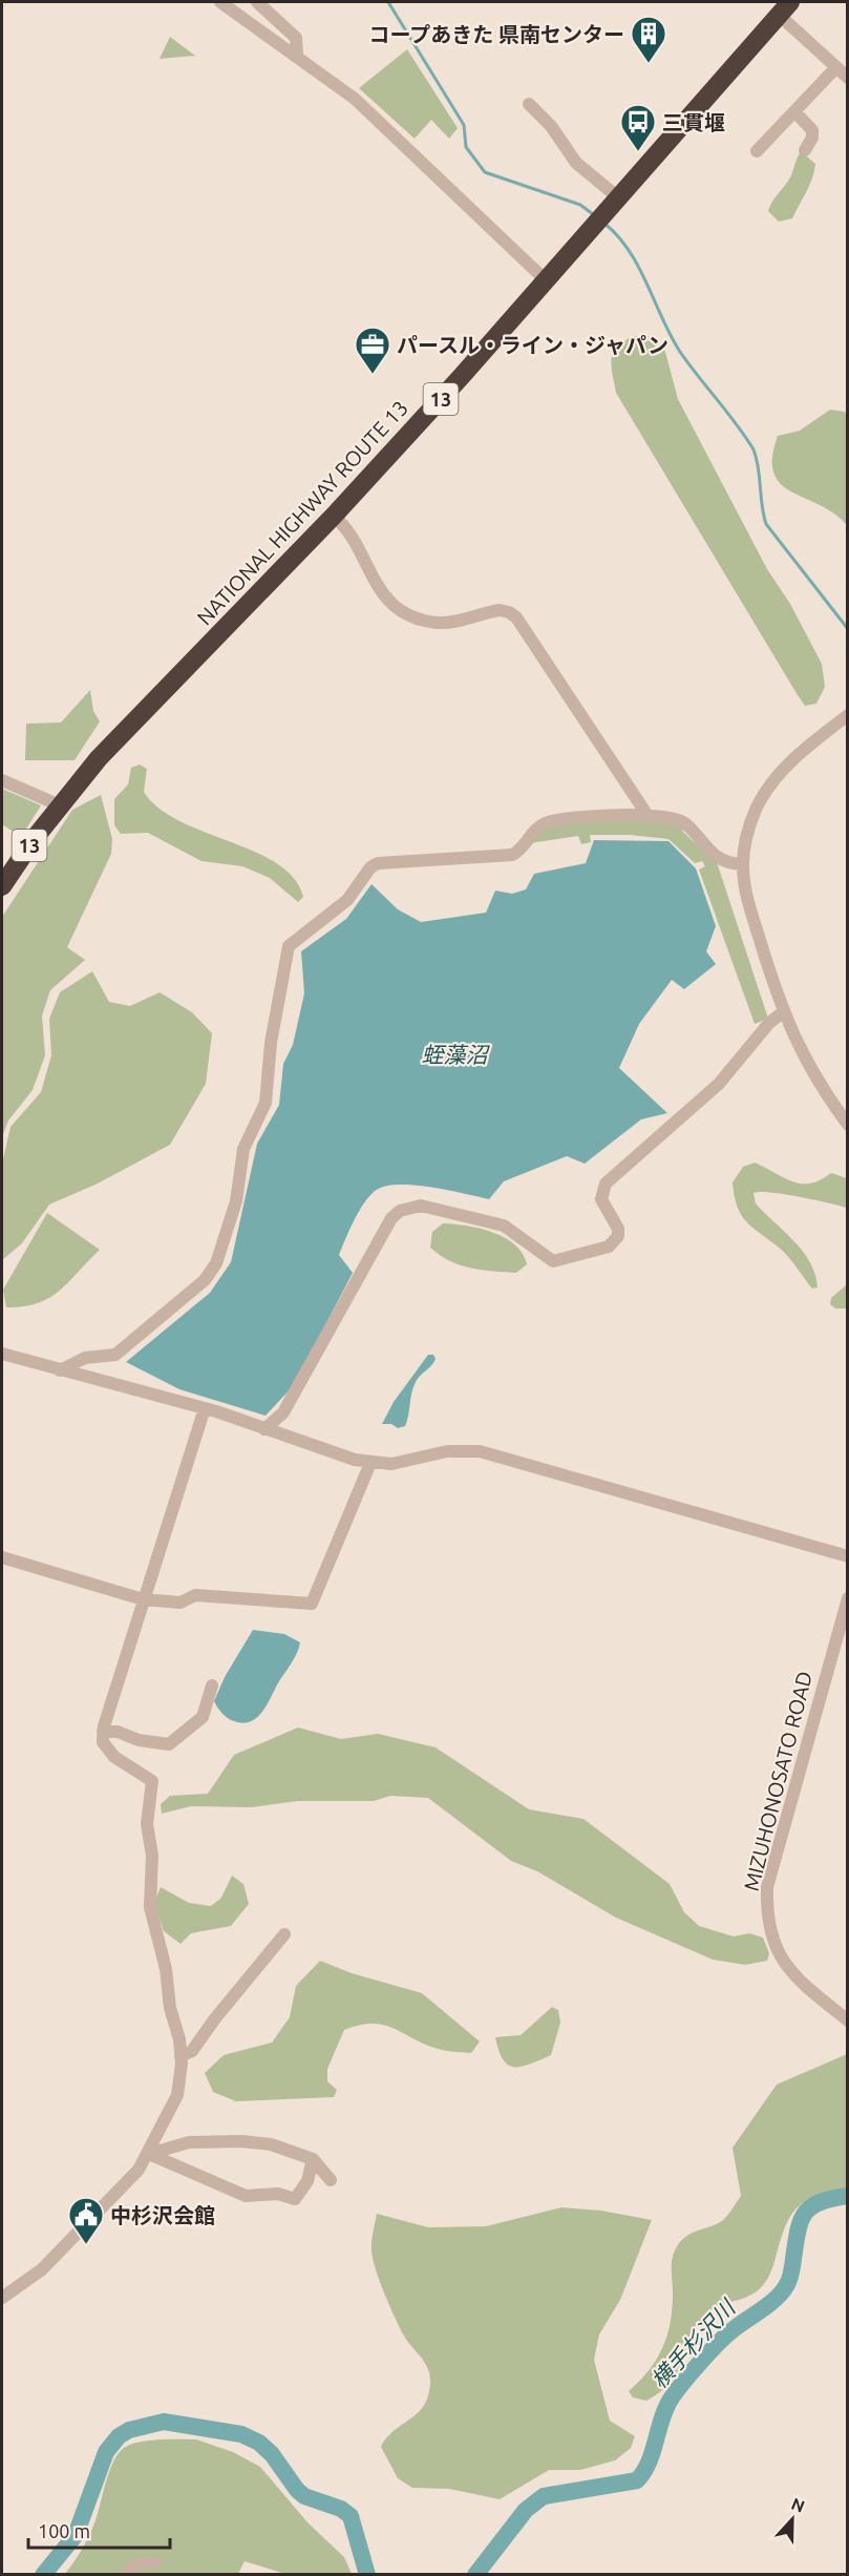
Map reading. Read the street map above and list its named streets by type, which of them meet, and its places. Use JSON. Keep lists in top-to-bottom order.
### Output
{
  "streets": {
    "highway": ["13", "NATIONAL HIGHWAY ROUTE 13"],
    "street": ["MIZUHONOSATO ROAD"]
  },
  "water": ["蛭藻沼", "横手杉沢川"],
  "places": {
    "building": ["コープあきた 県南センター"],
    "bus stop": ["三貫堰"],
    "office": ["パースル・ライン・ジャパン"],
    "public building": ["中杉沢会館"]
  },
  "scale_bar": "100 m",
  "north": "top"
}
